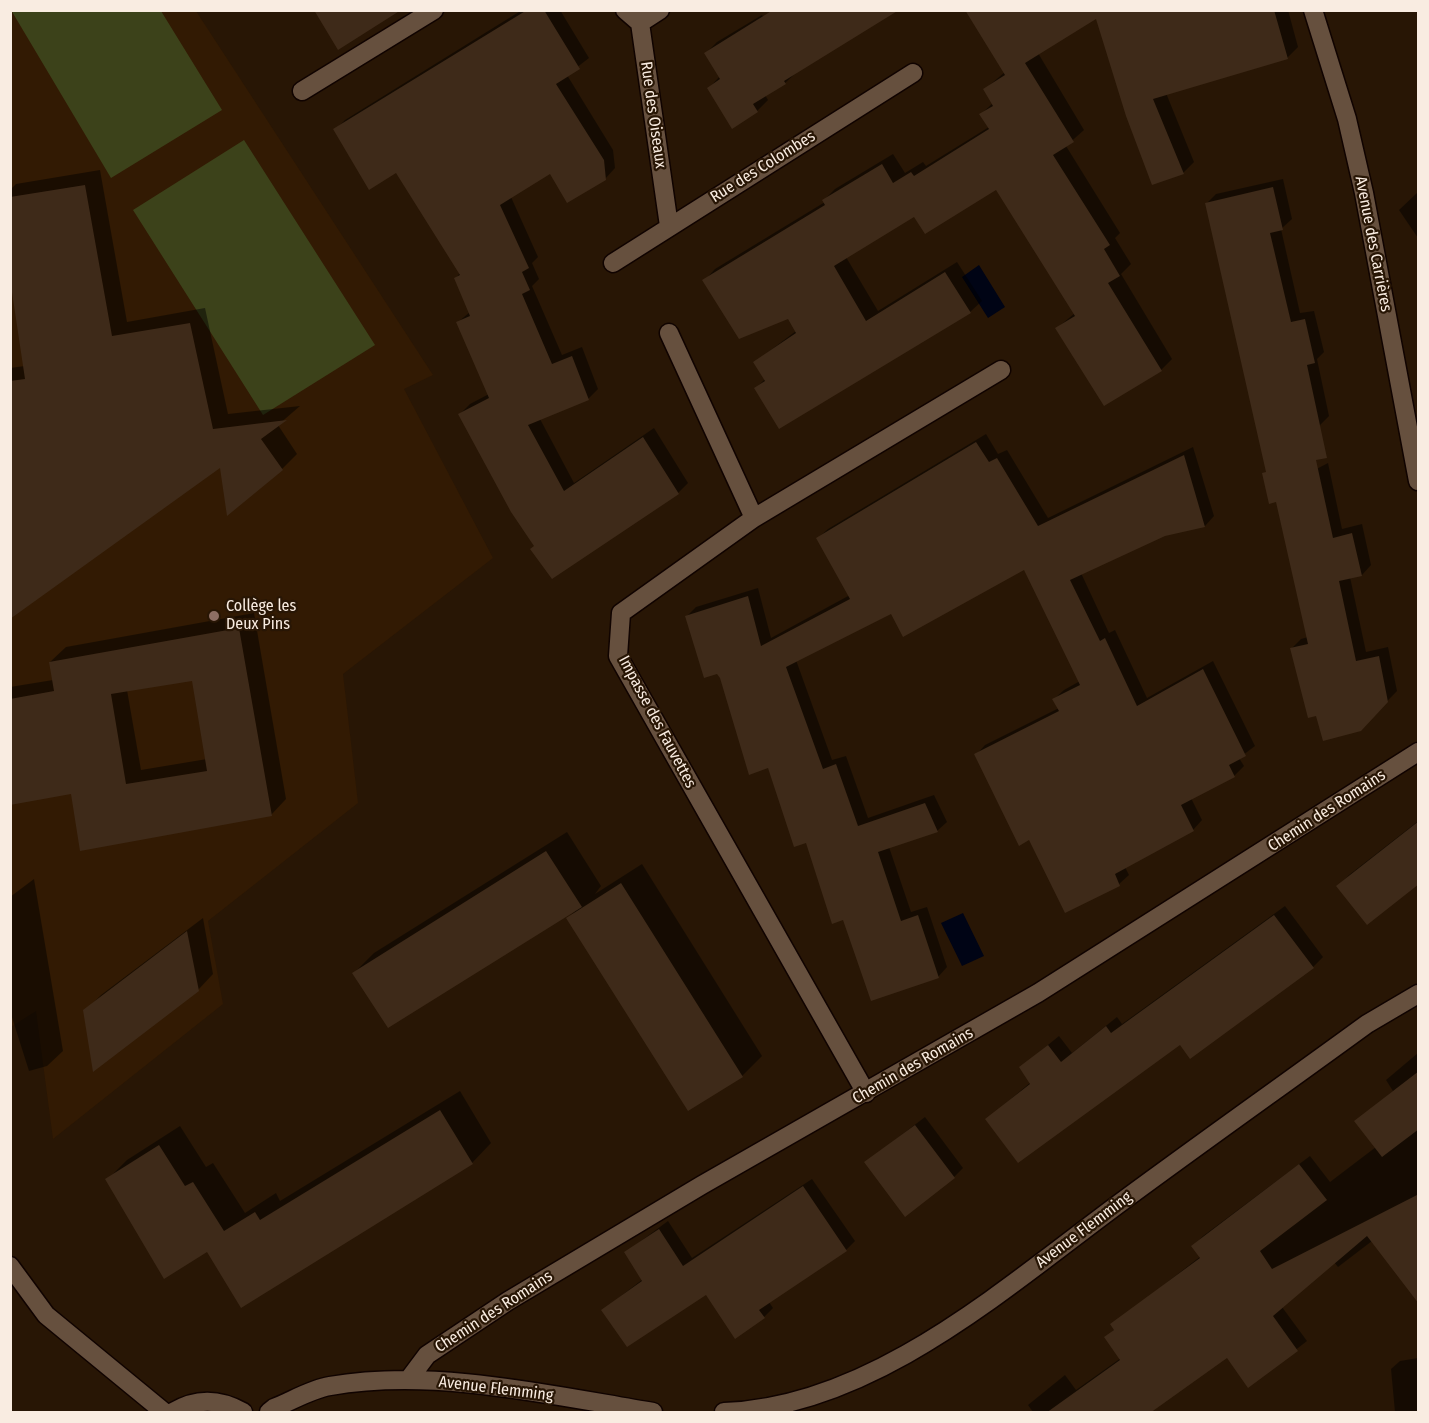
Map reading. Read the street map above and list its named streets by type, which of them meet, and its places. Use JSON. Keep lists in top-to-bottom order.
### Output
{
  "streets": {
    "street": [
      "Rue des Oiseaux",
      "Rue des Colombes",
      "Avenue des Carrières",
      "Impasse des Fauvettes",
      "Chemin des Romains",
      "Avenue Flemming"
    ]
  },
  "crossings": [
    ["Rue des Oiseaux", "Rue des Colombes"],
    ["Impasse des Fauvettes", "Chemin des Romains"],
    ["Chemin des Romains", "Avenue Flemming"]
  ],
  "places": ["Collège les Deux Pins"]
}
